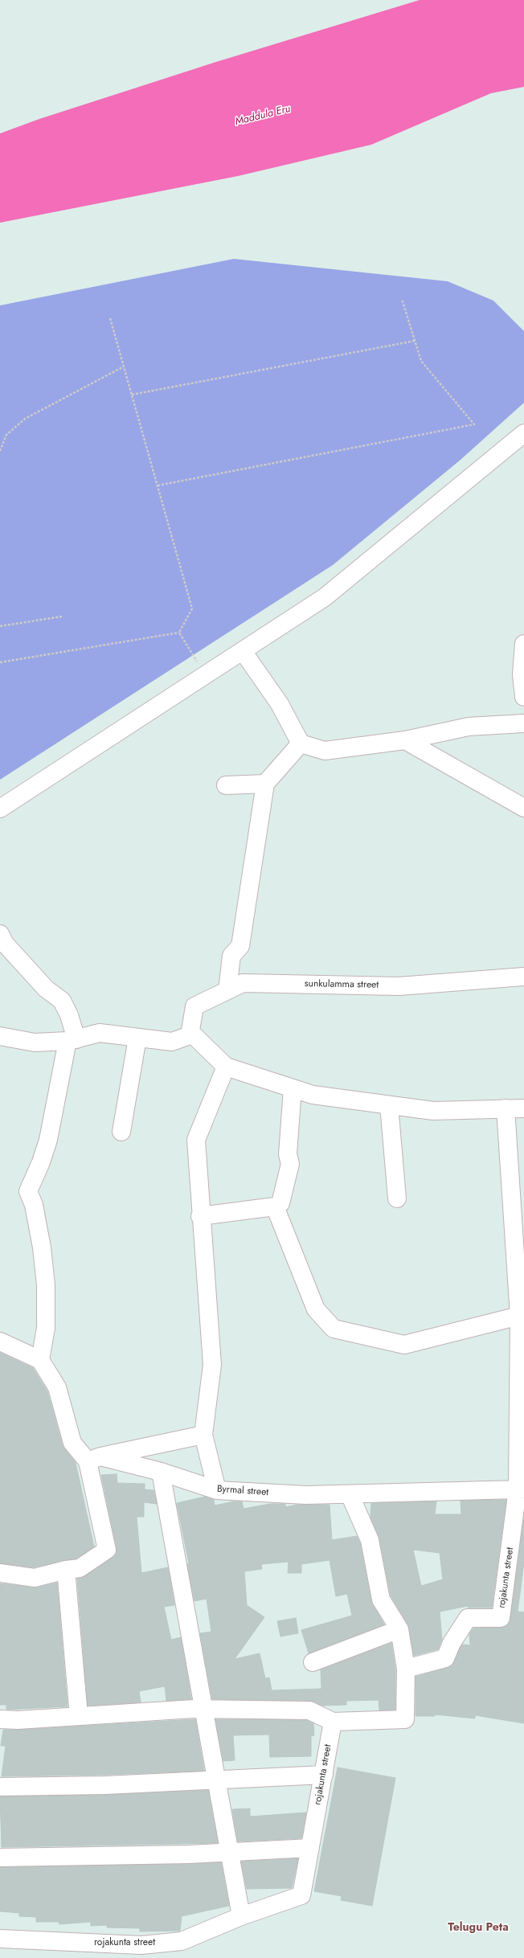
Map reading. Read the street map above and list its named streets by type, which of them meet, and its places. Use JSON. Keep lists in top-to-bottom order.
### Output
{
  "streets": {
    "street": ["sunkulamma street", "Byrmal street", "rojakunta street"]
  },
  "crossings": [
    ["Byrmal street", "rojakunta street"]
  ],
  "districts": ["Telugu Peta"],
  "water": ["Maddula Eru"]
}
